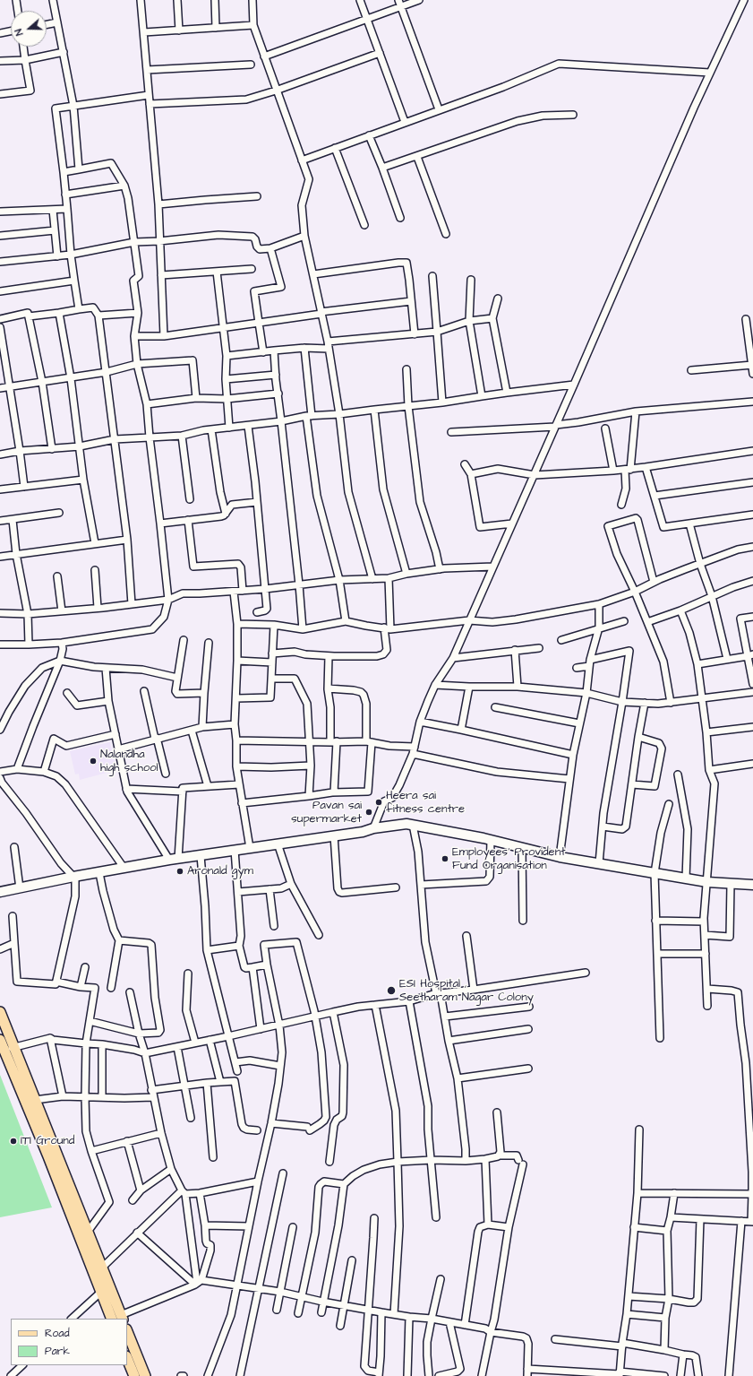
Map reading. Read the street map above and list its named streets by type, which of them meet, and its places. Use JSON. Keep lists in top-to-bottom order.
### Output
{
  "places": [
    "Nalandha high school",
    "Heera sai fitness centre",
    "Pavan sai supermarket",
    "Employees' Provident Fund Organisation",
    "Aronald gym",
    "ESI Hospital , Seetharam Nagar Colony",
    "ITI Ground"
  ],
  "legend": ["Road", "Park"],
  "north": "left"
}
